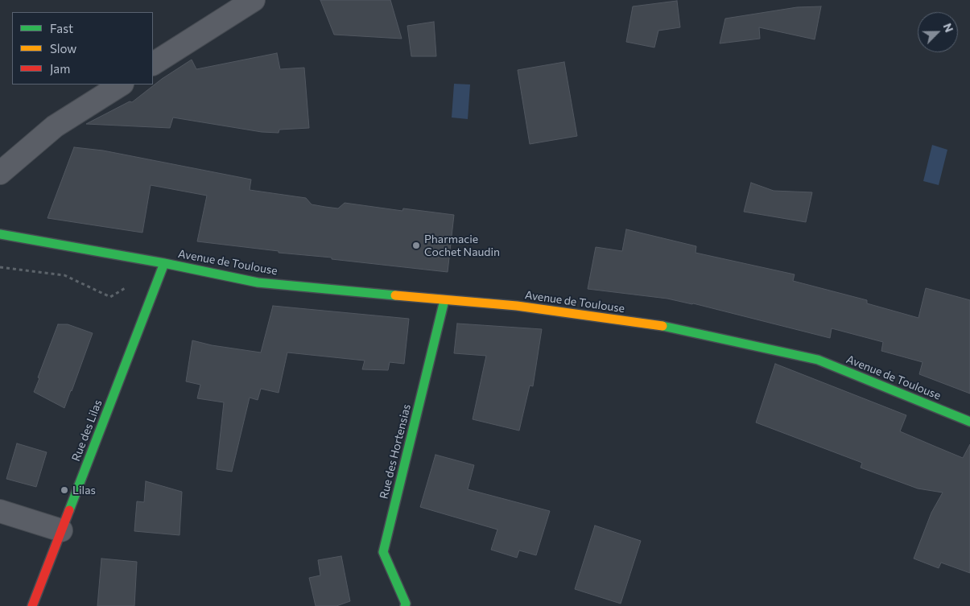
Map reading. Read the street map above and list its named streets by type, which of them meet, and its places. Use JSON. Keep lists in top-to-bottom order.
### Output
{
  "streets": {
    "street": ["Avenue de Toulouse", "Rue des Lilas", "Rue des Hortensias"]
  },
  "crossings": [
    ["Avenue de Toulouse", "Rue des Lilas"],
    ["Avenue de Toulouse", "Rue des Hortensias"]
  ],
  "places": ["Pharmacie Cochet Naudin", "Lilas"],
  "legend": ["Fast", "Slow", "Jam"],
  "north": "top right"
}
